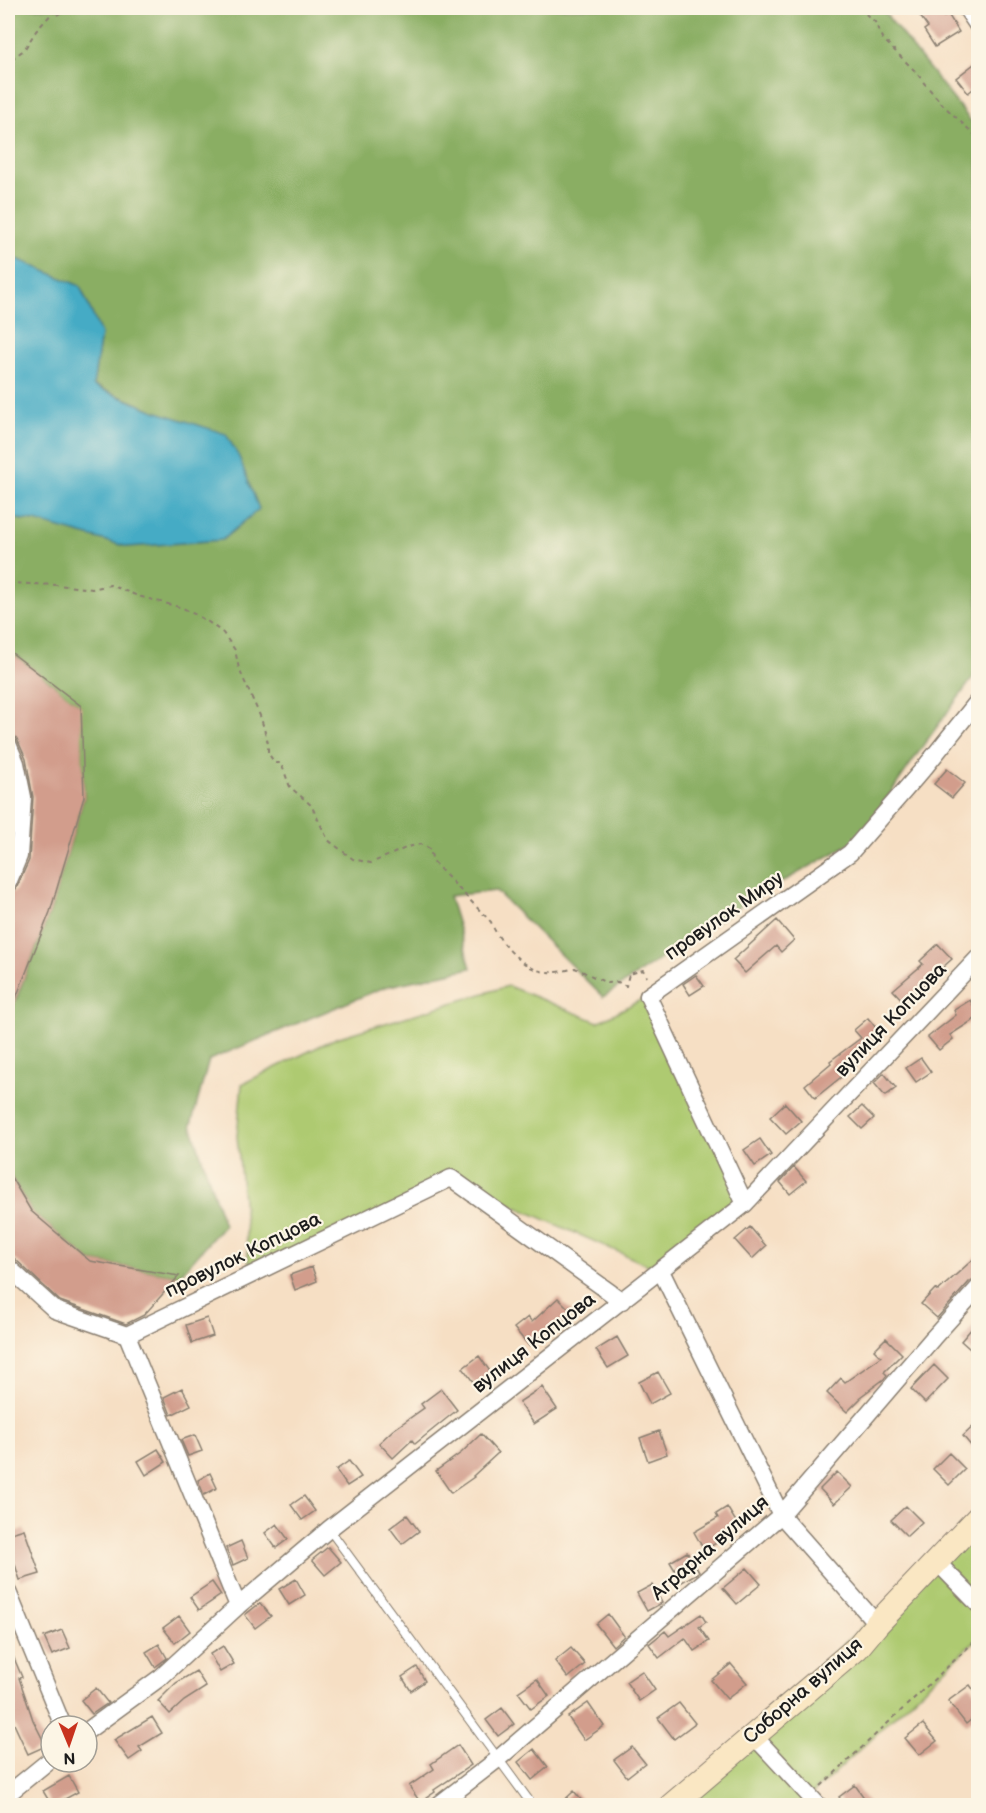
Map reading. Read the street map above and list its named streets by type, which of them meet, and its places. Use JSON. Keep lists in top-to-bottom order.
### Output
{
  "streets": {
    "main road": ["Соборна вулиця"],
    "street": [
      "провулок Миру",
      "вулиця Копцова",
      "провулок Копцова",
      "Аграрна вулиця"
    ]
  },
  "crossings": [
    ["провулок Миру", "вулиця Копцова"],
    ["вулиця Копцова", "провулок Копцова"]
  ],
  "north": "bottom"
}
